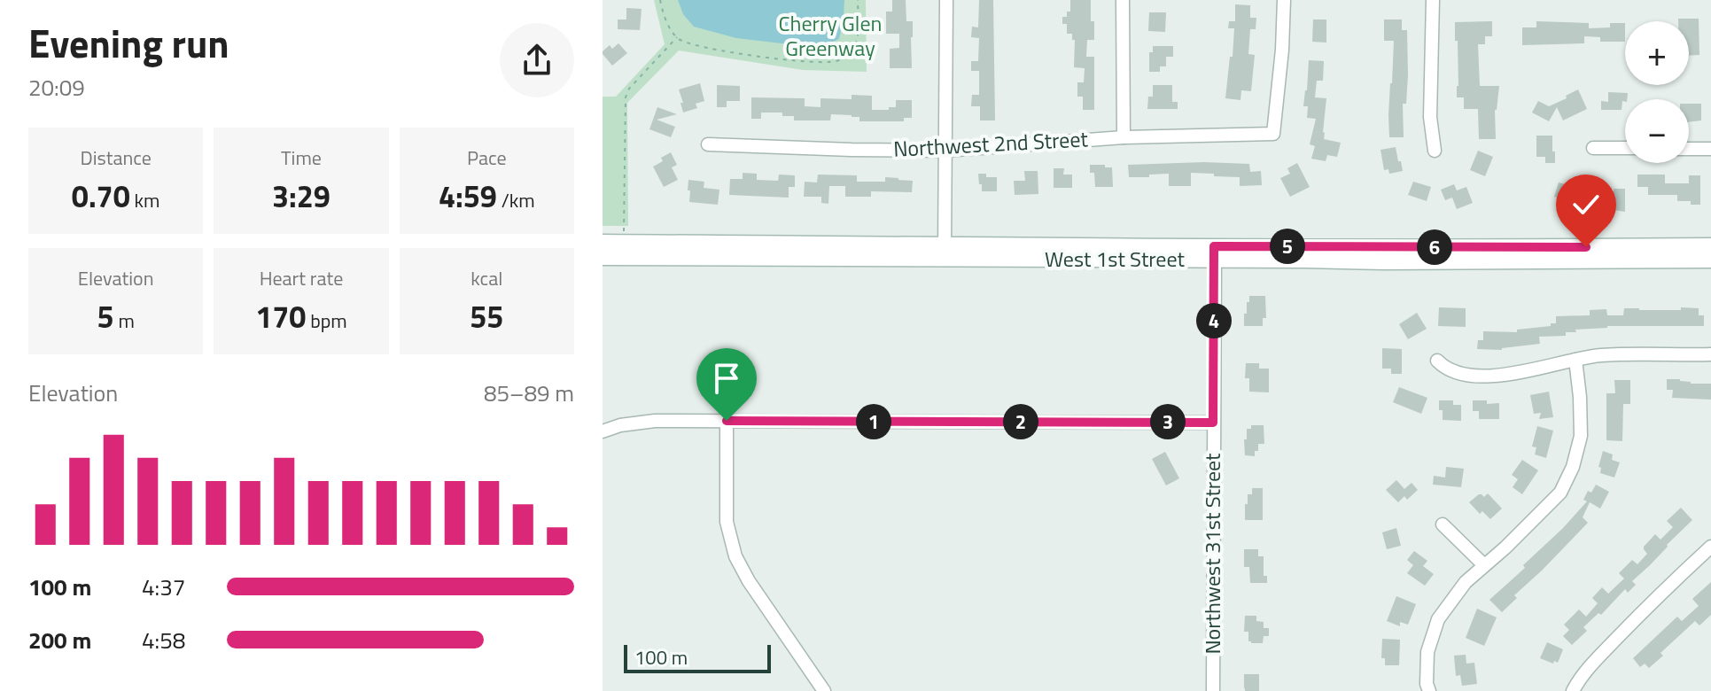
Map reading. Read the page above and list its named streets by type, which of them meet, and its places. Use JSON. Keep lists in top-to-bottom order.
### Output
{
  "streets": {
    "main road": ["West 1st Street"],
    "street": ["Northwest 2nd Street", "Northwest 31st Street"]
  },
  "crossings": [
    ["West 1st Street", "Northwest 31st Street"]
  ],
  "parks": ["Cherry Glen Greenway"],
  "scale_bar": "100 m",
  "page": {
    "heading": ["Evening run", "20:09"],
    "map_buttons": ["+", "−"],
    "stats": [
      ["Distance", "0.70 km"],
      ["Time", "3:29"],
      ["Pace", "4:59 /km"],
      ["Elevation", "5 m"],
      ["Heart rate", "170 bpm"],
      ["kcal", "55"]
    ],
    "pins": [
      "5",
      "6",
      "4",
      "1",
      "2",
      "3"
    ],
    "chart": ["Elevation", "85–89 m"],
    "list": [
      {
        "name": "100 m",
        "note": "4:37"
      },
      {
        "name": "200 m",
        "note": "4:58"
      }
    ],
    "scale": "100 m"
  }
}
